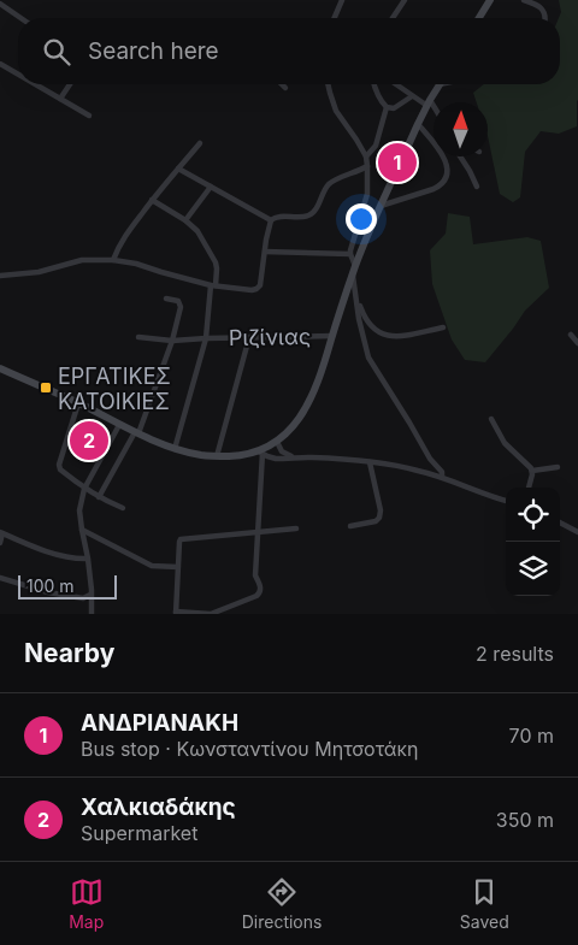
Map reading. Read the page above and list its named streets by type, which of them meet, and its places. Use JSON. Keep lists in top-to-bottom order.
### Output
{
  "streets": {
    "street": ["Ριζίνιας"]
  },
  "places": {
    "transit": ["ΕΡΓΑΤΙΚΕΣ ΚΑΤΟΙΚΙΕΣ"]
  },
  "scale_bar": "100 m",
  "north": "top",
  "page": {
    "search": "Search here",
    "pins": ["1", "2"],
    "scale": "100 m",
    "heading": ["Nearby", "2 results"],
    "list": [
      {
        "mark": "1",
        "name": "ΑΝΔΡΙΑΝΑΚΗ",
        "note": "Bus stop · Κωνσταντίνου Μητσοτάκη",
        "value": "70 m"
      },
      {
        "mark": "2",
        "name": "Χαλκιαδάκης",
        "note": "Supermarket",
        "value": "350 m"
      }
    ],
    "nav": ["Map", "Directions", "Saved"]
  }
}
